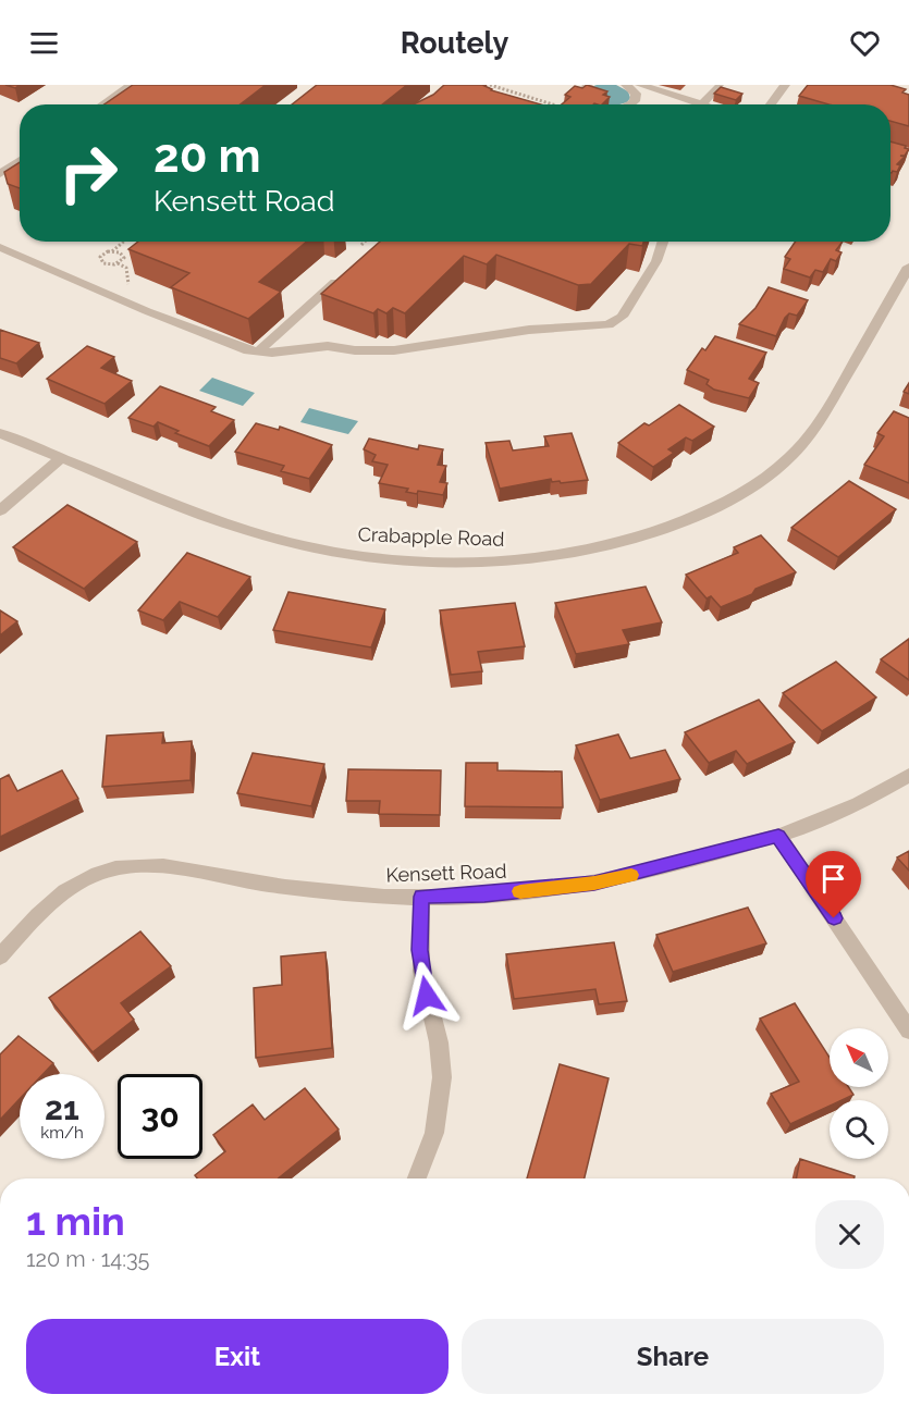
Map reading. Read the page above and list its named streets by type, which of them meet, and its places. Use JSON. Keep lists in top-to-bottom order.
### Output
{
  "streets": {
    "street": ["Crabapple Road", "Kensett Road"]
  },
  "north": "top left",
  "page": {
    "header": "Routely",
    "turn": ["20 m", "Kensett Road"],
    "speed": "21 km/h",
    "limit": "30",
    "heading": ["1 min", "120 m · 14:35"],
    "buttons": ["Exit", "Share"]
  }
}
